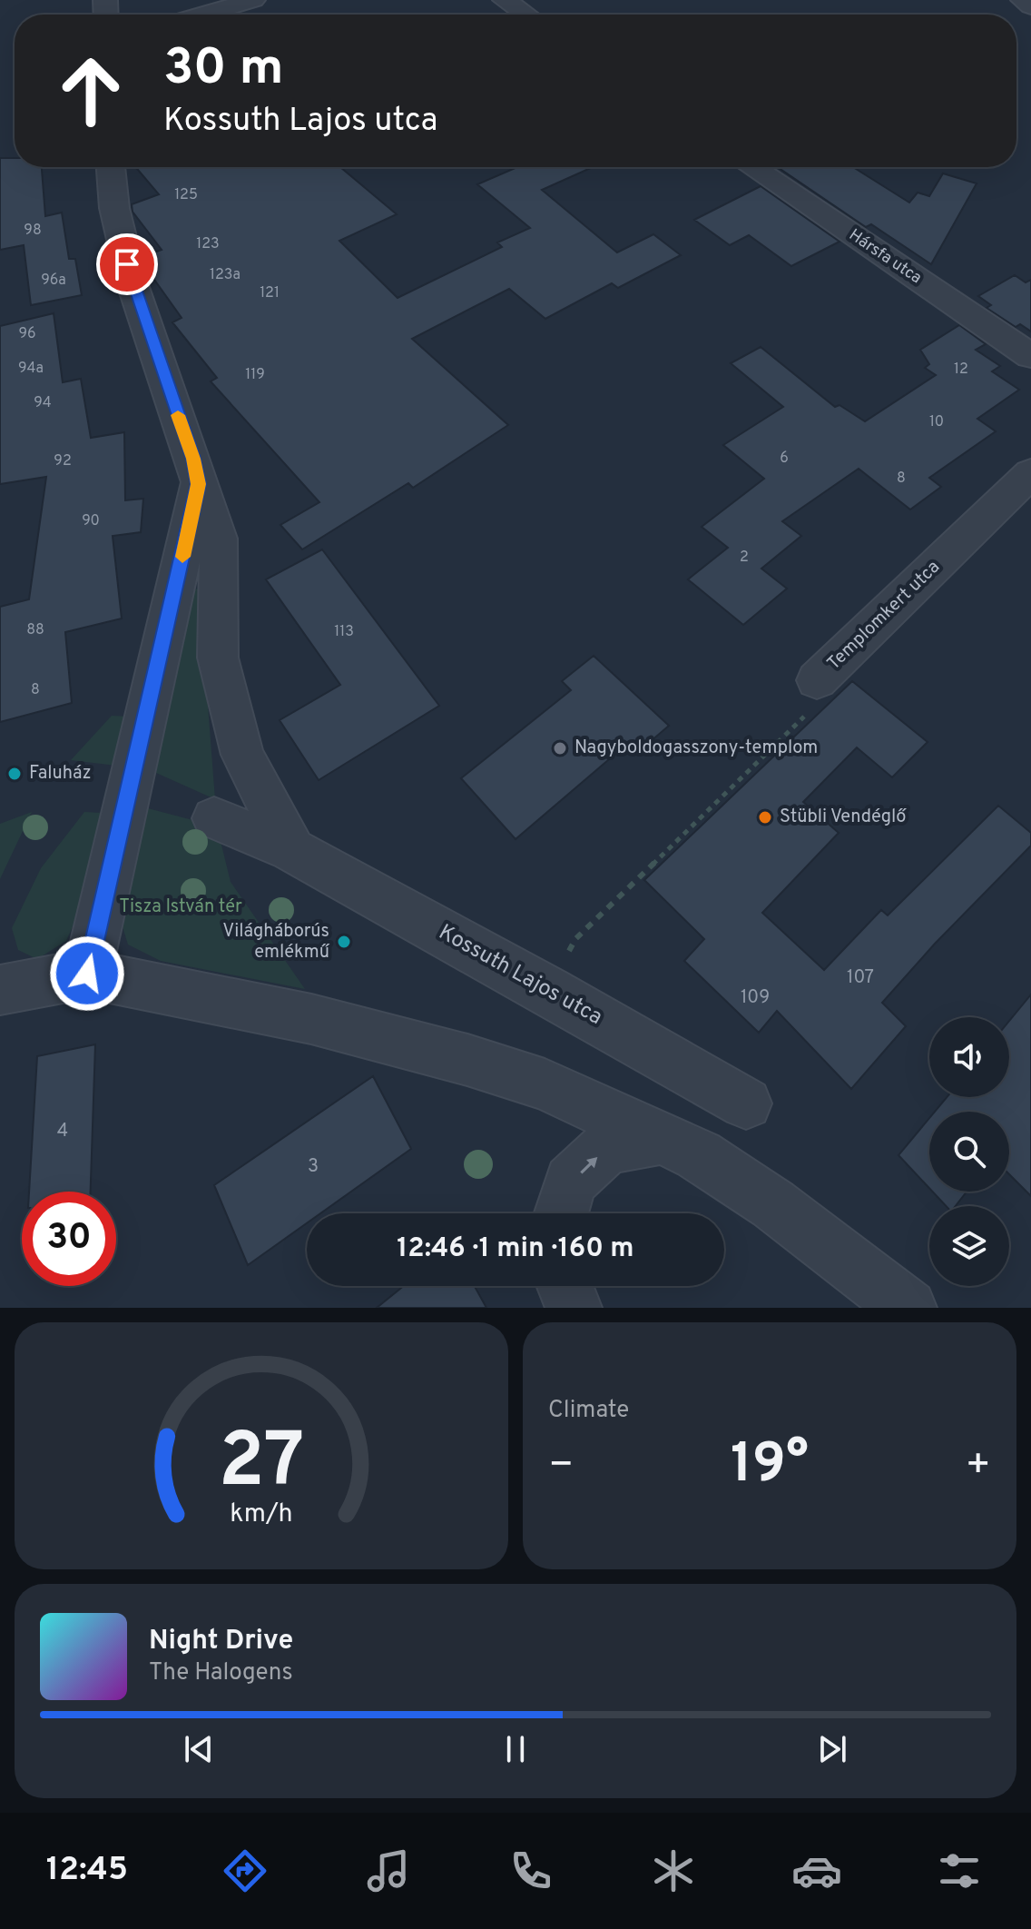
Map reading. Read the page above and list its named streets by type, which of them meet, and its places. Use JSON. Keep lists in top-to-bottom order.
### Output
{
  "streets": {
    "street": ["Hársfa utca", "Templomkert utca", "Kossuth Lajos utca"]
  },
  "crossings": [
    ["Templomkert utca", "Kossuth Lajos utca"]
  ],
  "parks": ["Tisza István tér"],
  "places": [
    "Nagyboldogasszony-templom",
    "Faluház",
    "Stübli Vendéglő",
    "Világháborús emlékmű"
  ],
  "house_numbers": [
    "125",
    "98",
    "123",
    "123a",
    "96a",
    "121",
    "96",
    "94a",
    "12",
    "119",
    "94",
    "10",
    "6",
    "92",
    "8",
    "90",
    "2",
    "88",
    "113",
    "8",
    "107",
    "109",
    "4",
    "3"
  ],
  "page": {
    "turn": ["30 m", "Kossuth Lajos utca"],
    "limit": "30",
    "trip": "12:46 · 1 min · 160 m",
    "tile": "Climate",
    "heat": ["−", "19°", "+"],
    "song": ["Night Drive", "The Halogens"],
    "tabs": "12:45",
    "gauge": ["27", "km/h"]
  }
}
